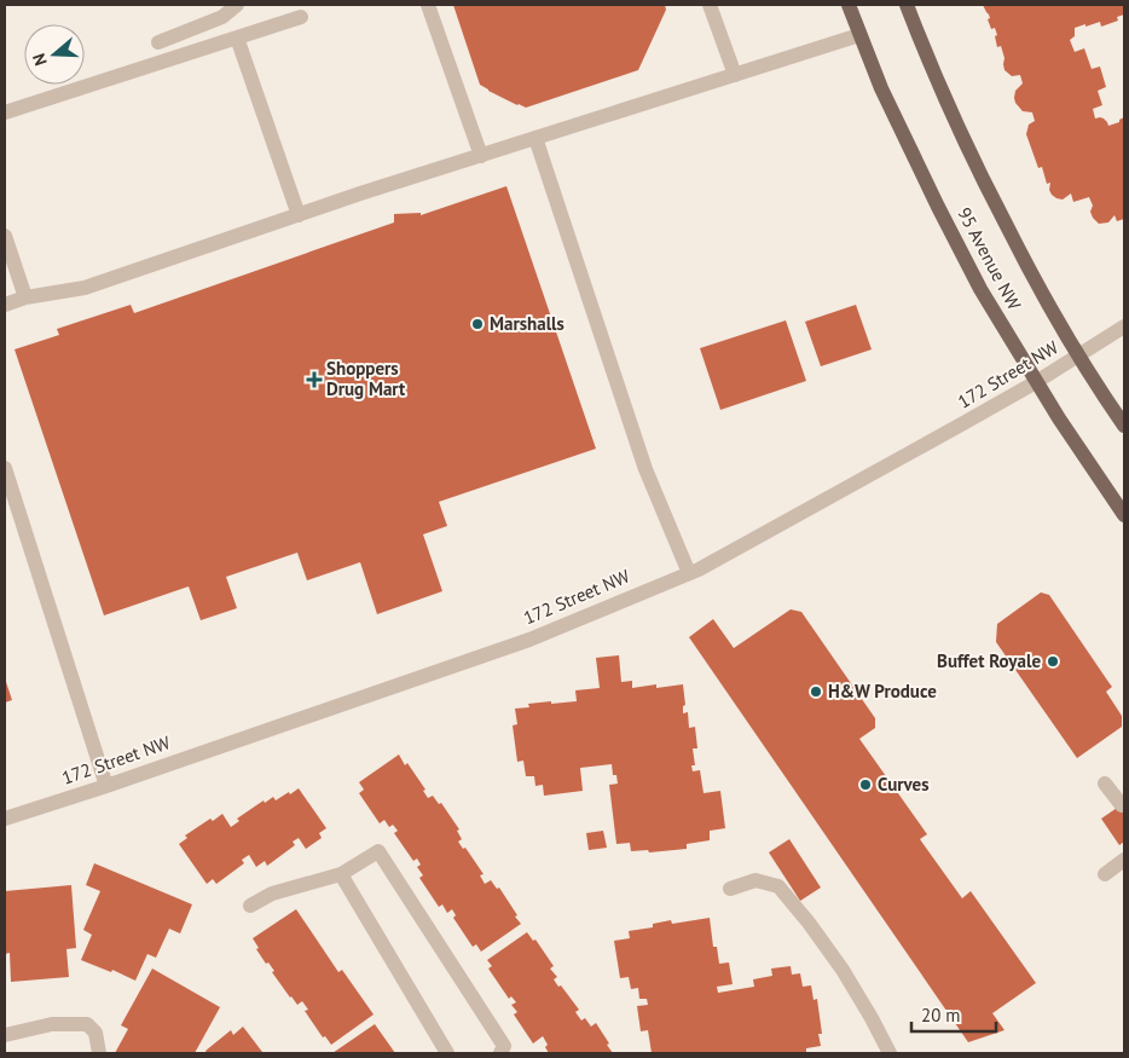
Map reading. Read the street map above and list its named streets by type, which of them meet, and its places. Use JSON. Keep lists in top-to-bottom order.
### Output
{
  "streets": {
    "main road": ["95 Avenue NW"],
    "street": ["172 Street NW"]
  },
  "crossings": [
    ["95 Avenue NW", "172 Street NW"]
  ],
  "places": {
    "other": [
      "Marshalls",
      "Buffet Royale",
      "H&W Produce",
      "Curves"
    ],
    "health": ["Shoppers Drug Mart"]
  },
  "scale_bar": "20 m",
  "north": "left"
}
